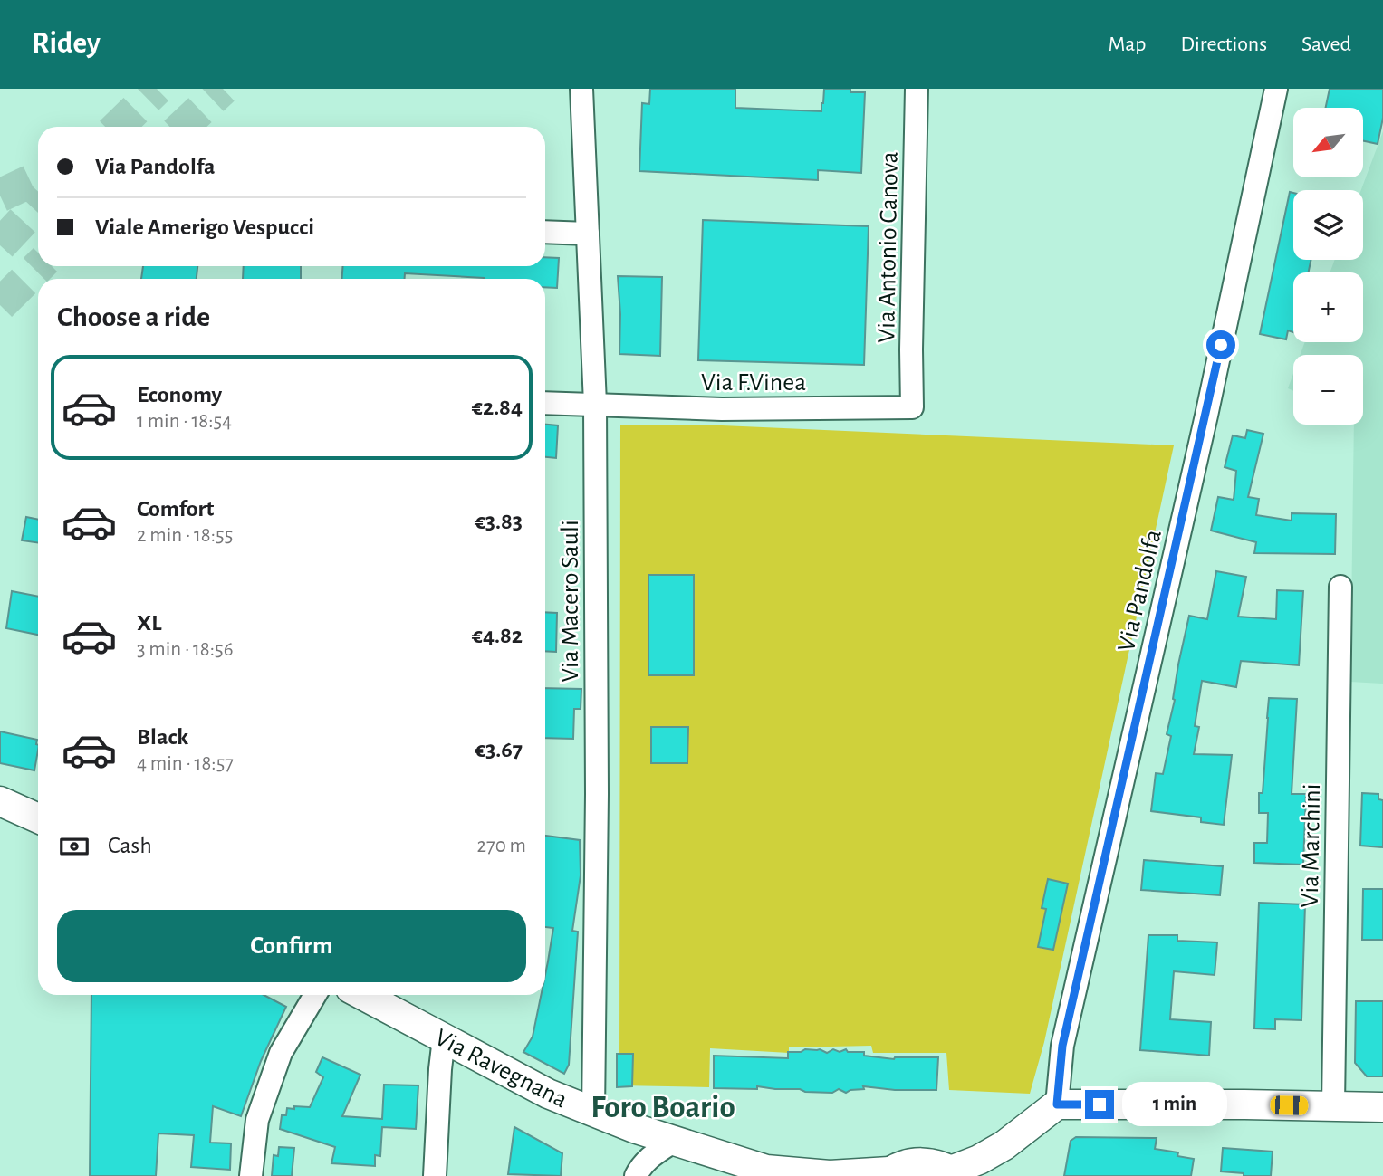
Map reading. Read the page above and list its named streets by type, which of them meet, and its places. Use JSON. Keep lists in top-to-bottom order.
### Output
{
  "streets": {
    "main road": ["Via Ravegnana"],
    "street": [
      "Via Antonio Canova",
      "Via F.Vinea",
      "Via Pandolfa",
      "Via Macero Sauli",
      "Via Marchini"
    ]
  },
  "crossings": [
    ["Via Antonio Canova", "Via F.Vinea"],
    ["Via F.Vinea", "Via Macero Sauli"],
    ["Via Macero Sauli", "Via Ravegnana"]
  ],
  "districts": ["Foro Boario"],
  "north": "bottom left",
  "page": {
    "header": "Ridey",
    "nav": ["Map", "Directions", "Saved"],
    "map_buttons": ["+", "−"],
    "banner": ["Via Pandolfa", "Viale Amerigo Vespucci"],
    "heading": "Choose a ride",
    "list": [
      {
        "name": "Economy",
        "note": "1 min · 18:54",
        "value": "€2.84"
      },
      {
        "name": "Comfort",
        "note": "2 min · 18:55",
        "value": "€3.83"
      },
      {
        "name": "XL",
        "note": "3 min · 18:56",
        "value": "€4.82"
      },
      {
        "name": "Black",
        "note": "4 min · 18:57",
        "value": "€3.67"
      }
    ],
    "pay": ["Cash", "270 m"],
    "buttons": "Confirm",
    "bubble": "1 min"
  }
}
